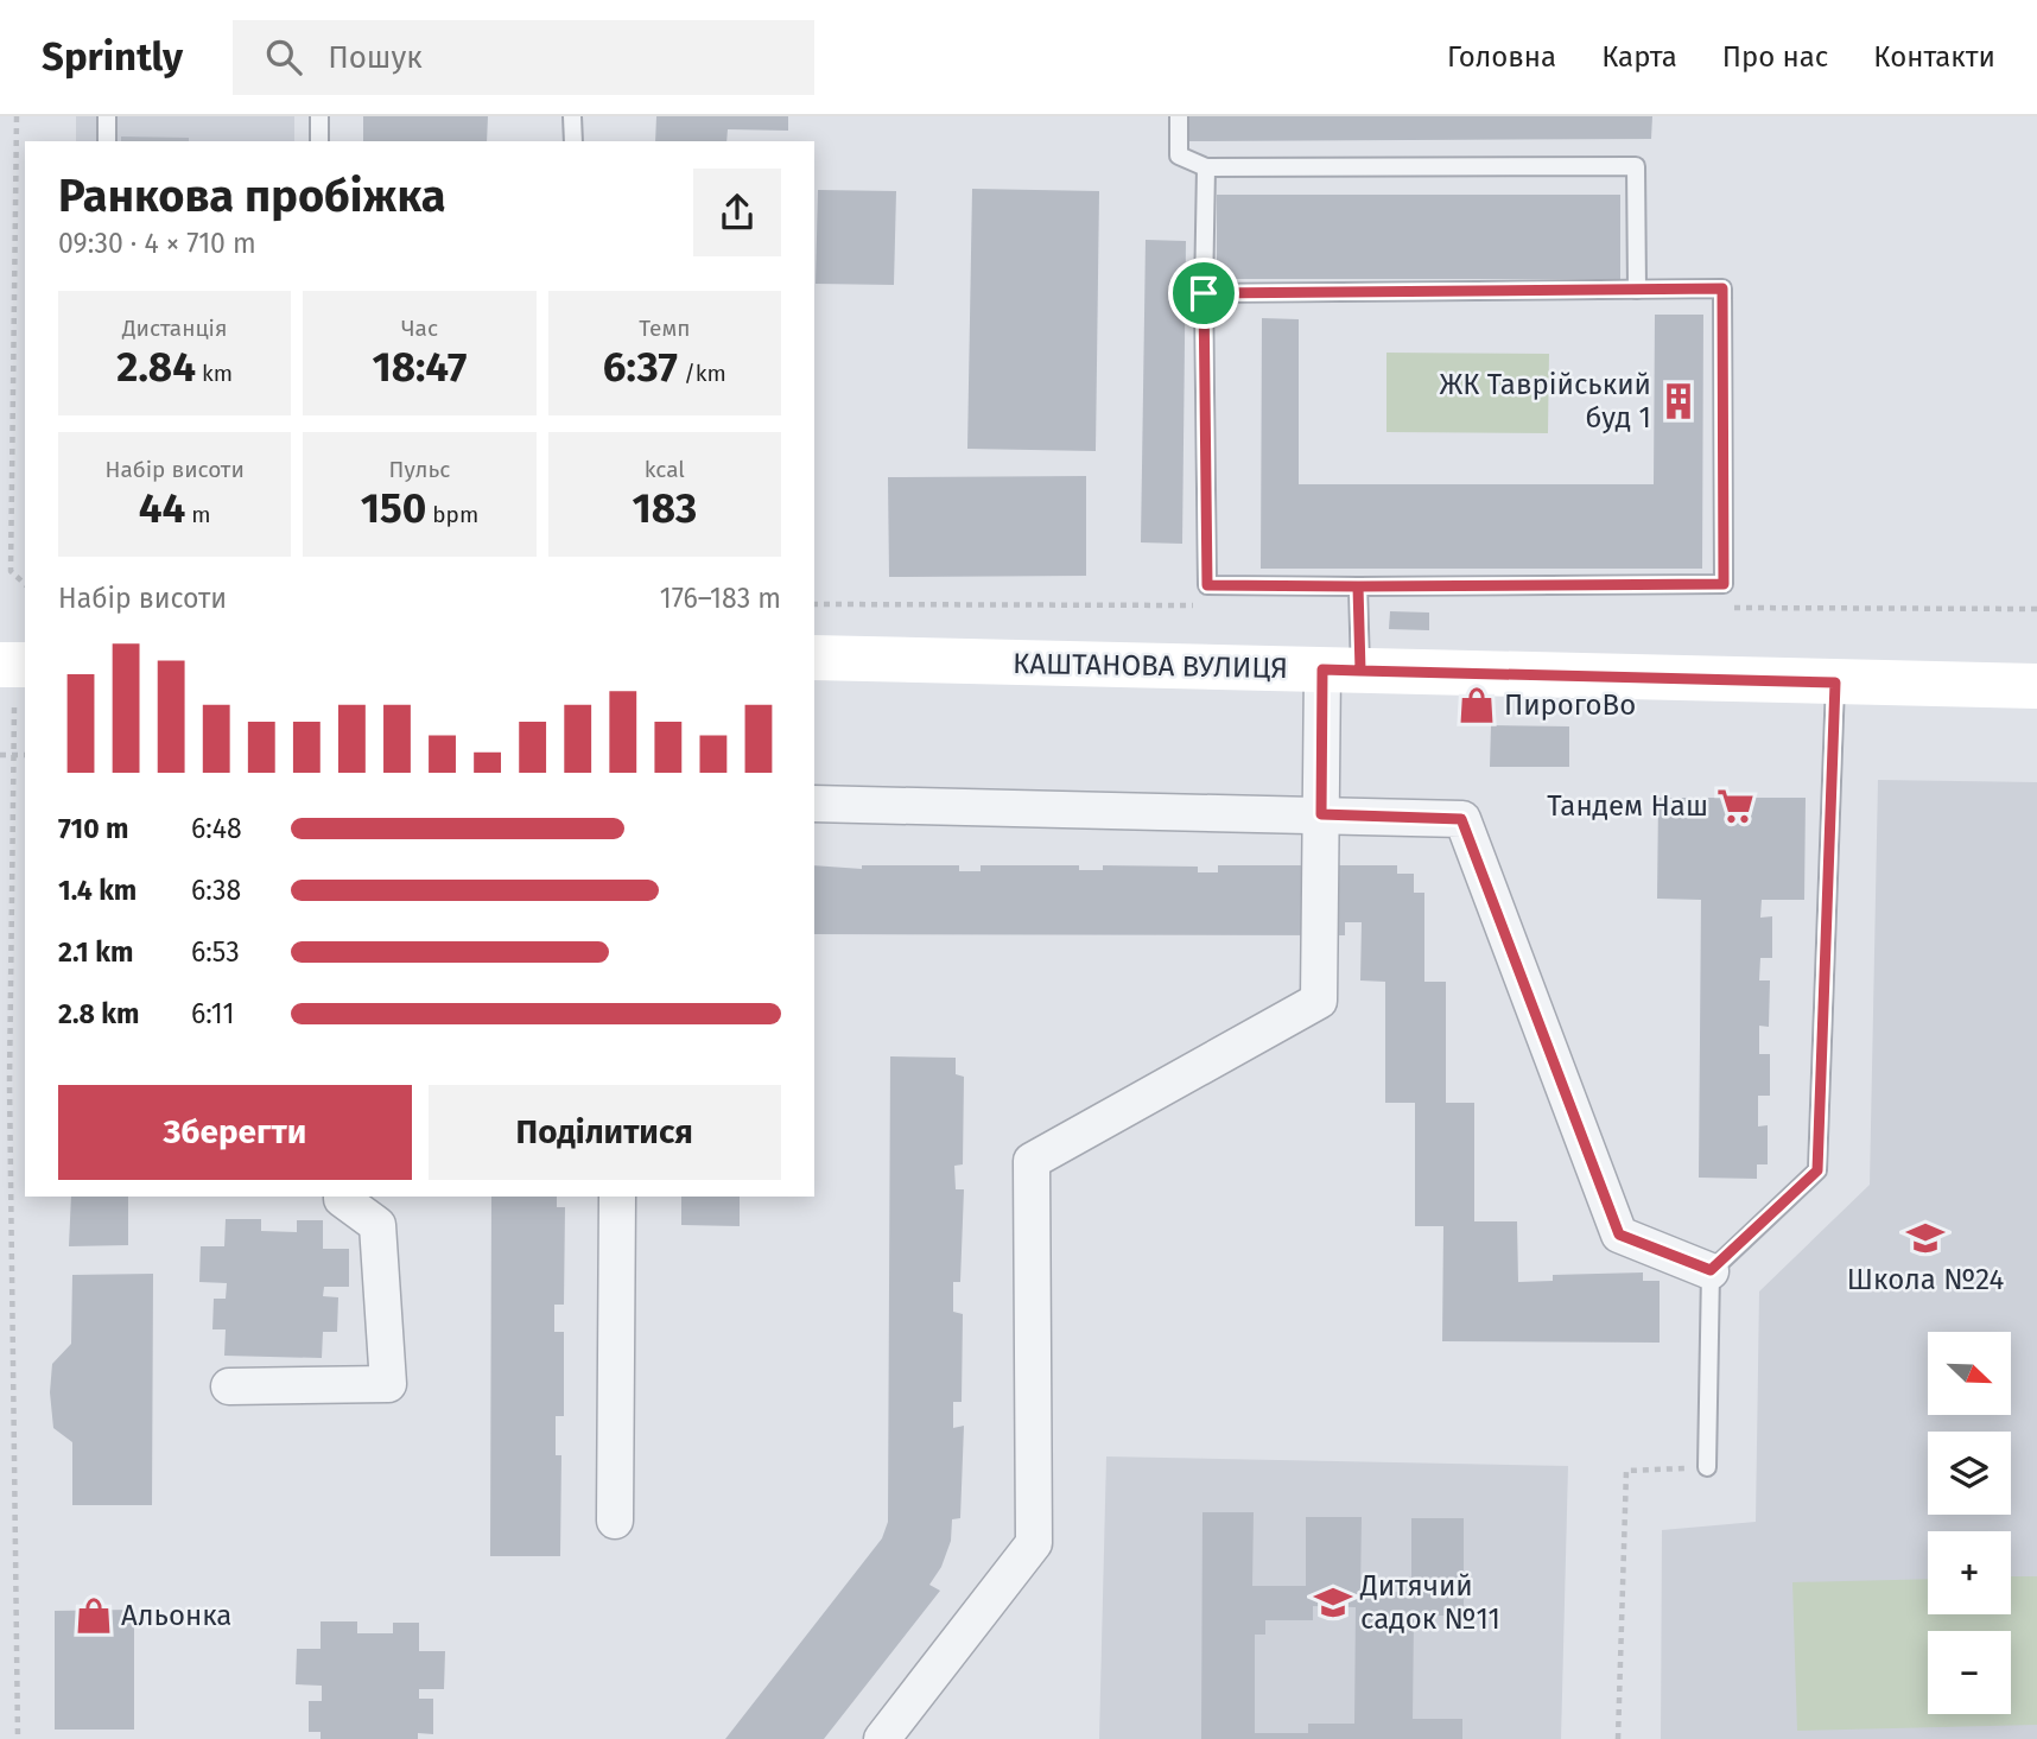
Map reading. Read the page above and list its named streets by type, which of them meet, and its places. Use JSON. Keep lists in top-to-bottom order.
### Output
{
  "streets": {
    "street": ["КАШТАНОВА ВУЛИЦЯ"]
  },
  "places": {
    "building": ["ЖК Таврійський буд 1"],
    "shop": ["ПирогоВо", "Альонка"],
    "supermarket": ["Тандем Наш"],
    "school or university": ["Школа №24", "Дитячий садок №11"]
  },
  "north": "bottom right",
  "page": {
    "header": "Sprintly",
    "search": "Пошук",
    "nav": [
      "Головна",
      "Карта",
      "Про нас",
      "Контакти"
    ],
    "heading": ["Ранкова пробіжка", "09:30 · 4 × 710 m"],
    "stats": [
      ["Дистанція", "2.84 km"],
      ["Час", "18:47"],
      ["Темп", "6:37 /km"],
      ["Набір висоти", "44 m"],
      ["Пульс", "150 bpm"],
      ["kcal", "183"]
    ],
    "chart": ["Набір висоти", "176–183 m"],
    "list": [
      {
        "name": "710 m",
        "note": "6:48"
      },
      {
        "name": "1.4 km",
        "note": "6:38"
      },
      {
        "name": "2.1 km",
        "note": "6:53"
      },
      {
        "name": "2.8 km",
        "note": "6:11"
      }
    ],
    "buttons": ["Зберегти", "Поділитися"],
    "map_buttons": ["+", "−"]
  }
}
